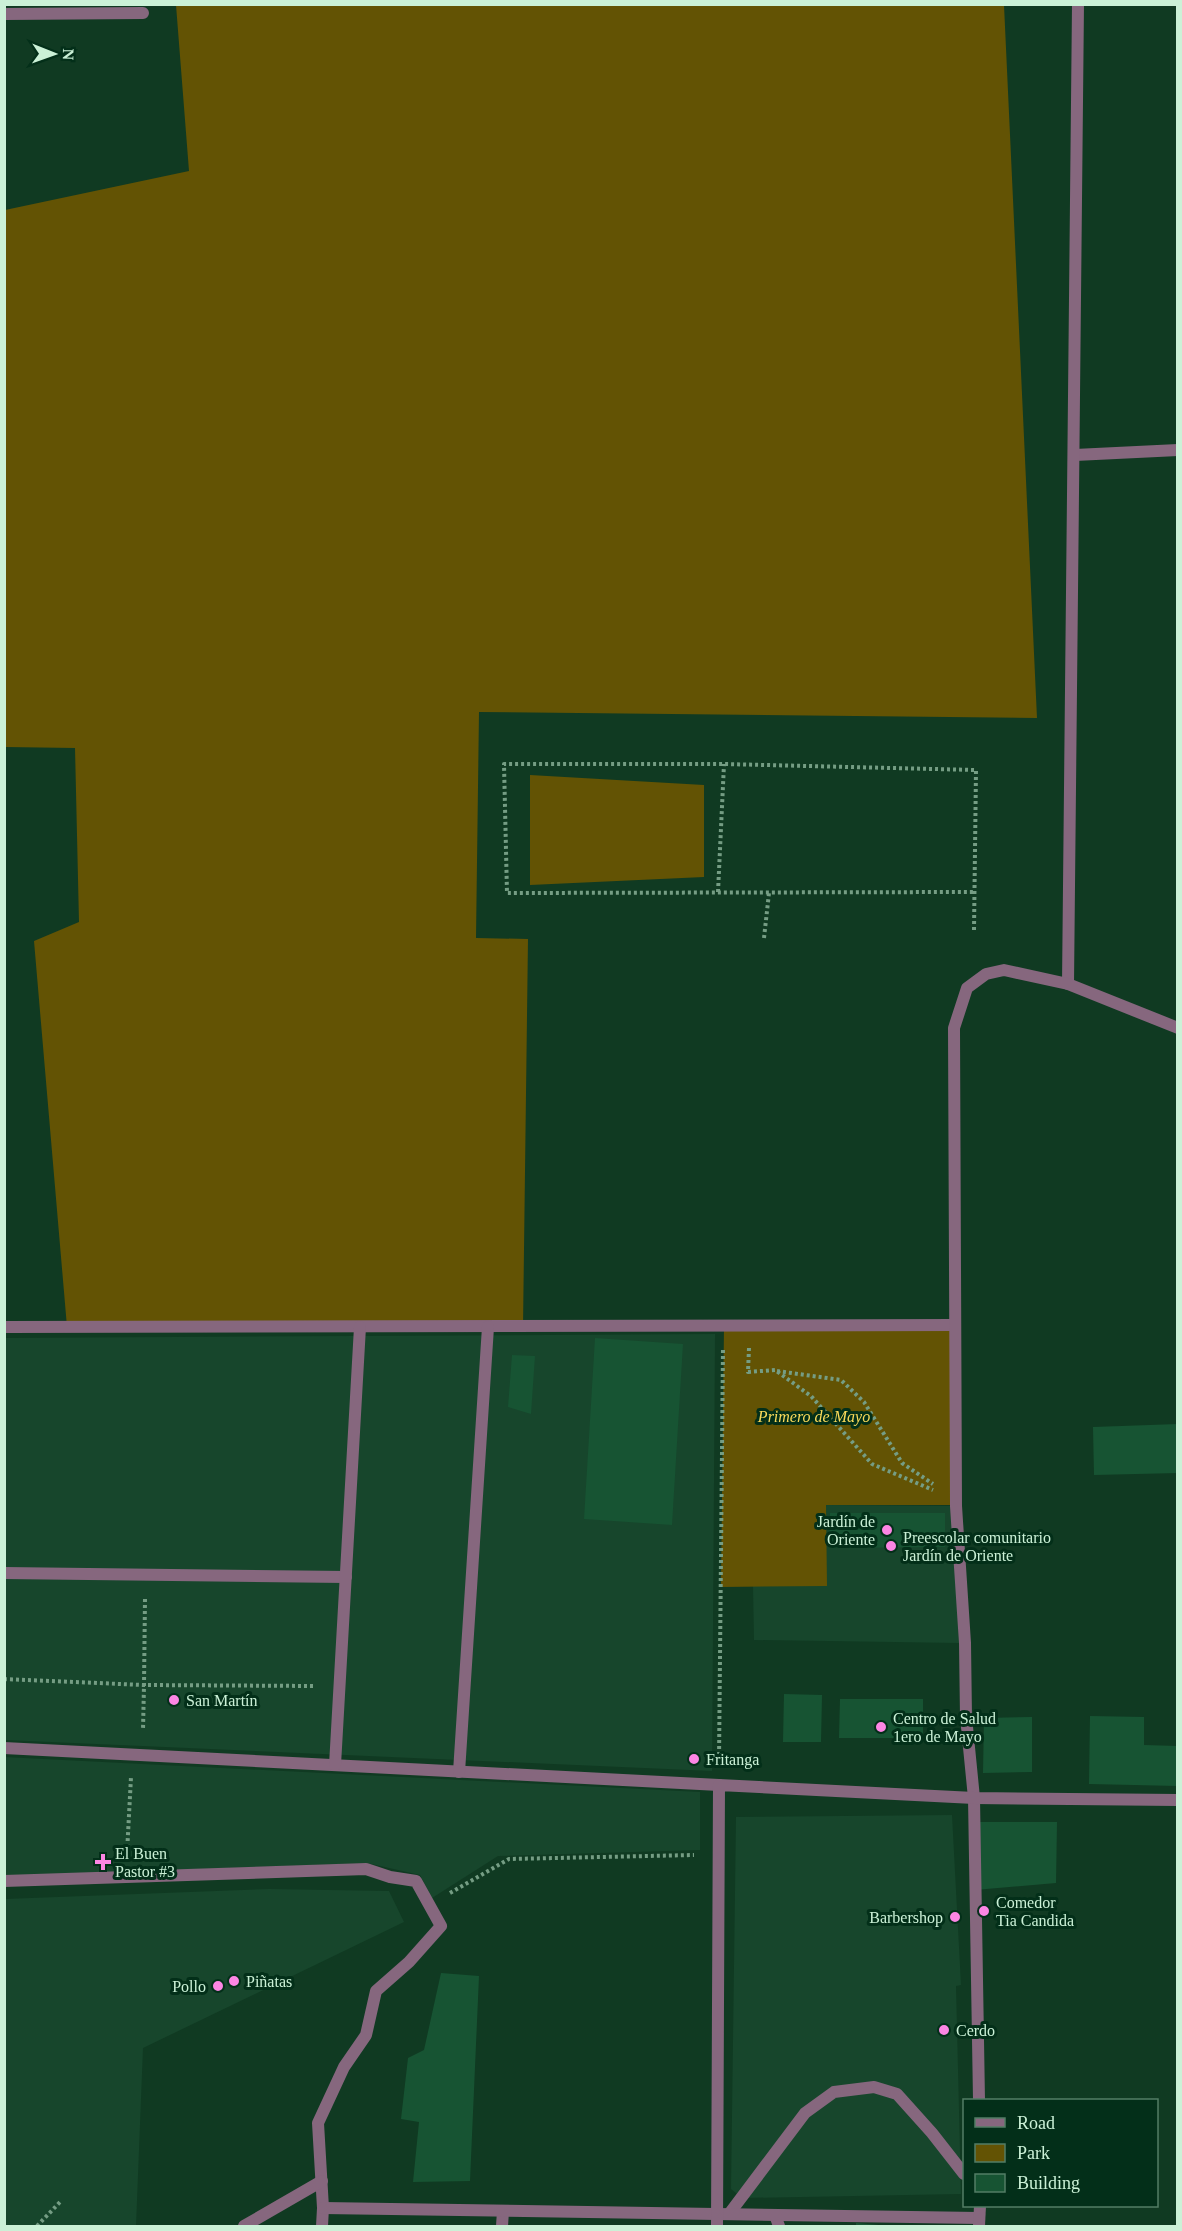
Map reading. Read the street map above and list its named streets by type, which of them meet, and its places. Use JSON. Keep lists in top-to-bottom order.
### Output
{
  "parks": ["Primero de Mayo"],
  "places": {
    "other": [
      "Jardín de Oriente",
      "Preescolar comunitario Jardín de Oriente",
      "San Martín",
      "Centro de Salud 1ero de Mayo",
      "Fritanga",
      "Comedor Tia Candida",
      "Barbershop",
      "Piñatas",
      "Pollo",
      "Cerdo"
    ],
    "health": ["El Buen Pastor #3"]
  },
  "legend": ["Road", "Park", "Building"],
  "north": "right"
}
